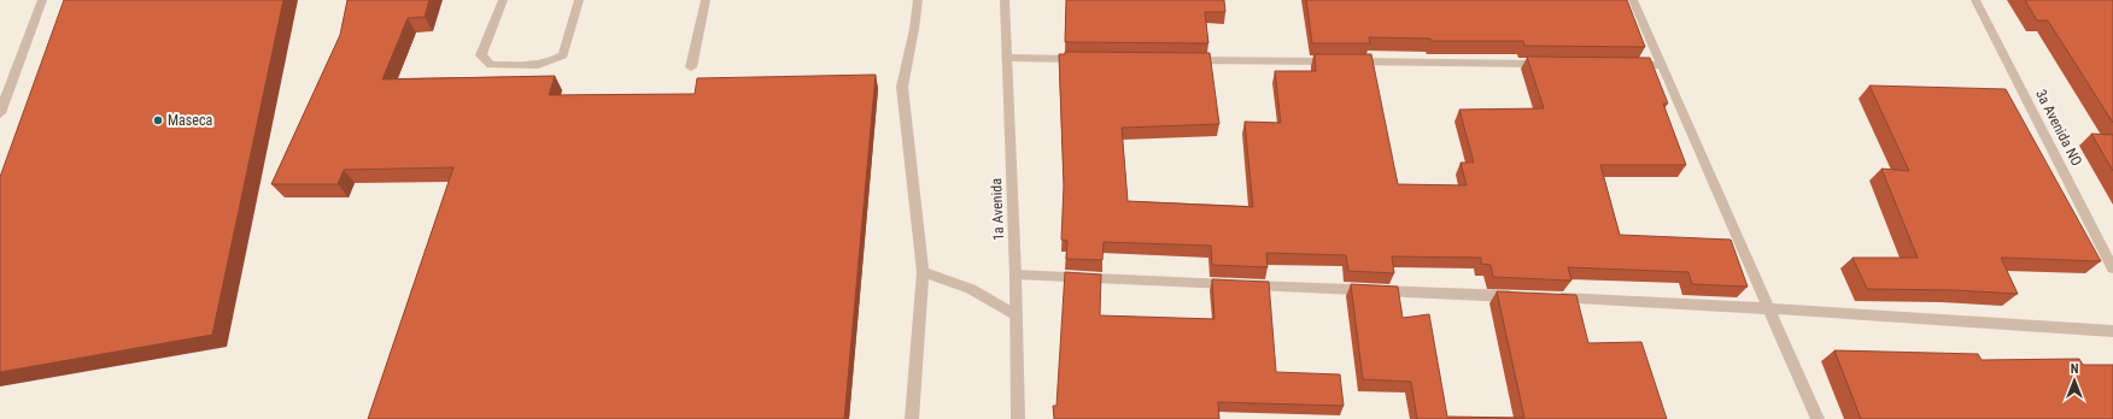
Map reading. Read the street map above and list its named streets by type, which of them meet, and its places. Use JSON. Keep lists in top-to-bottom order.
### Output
{
  "streets": {
    "street": ["3a Avenida NO", "1a Avenida"]
  },
  "places": ["Maseca"],
  "north": "top"
}
